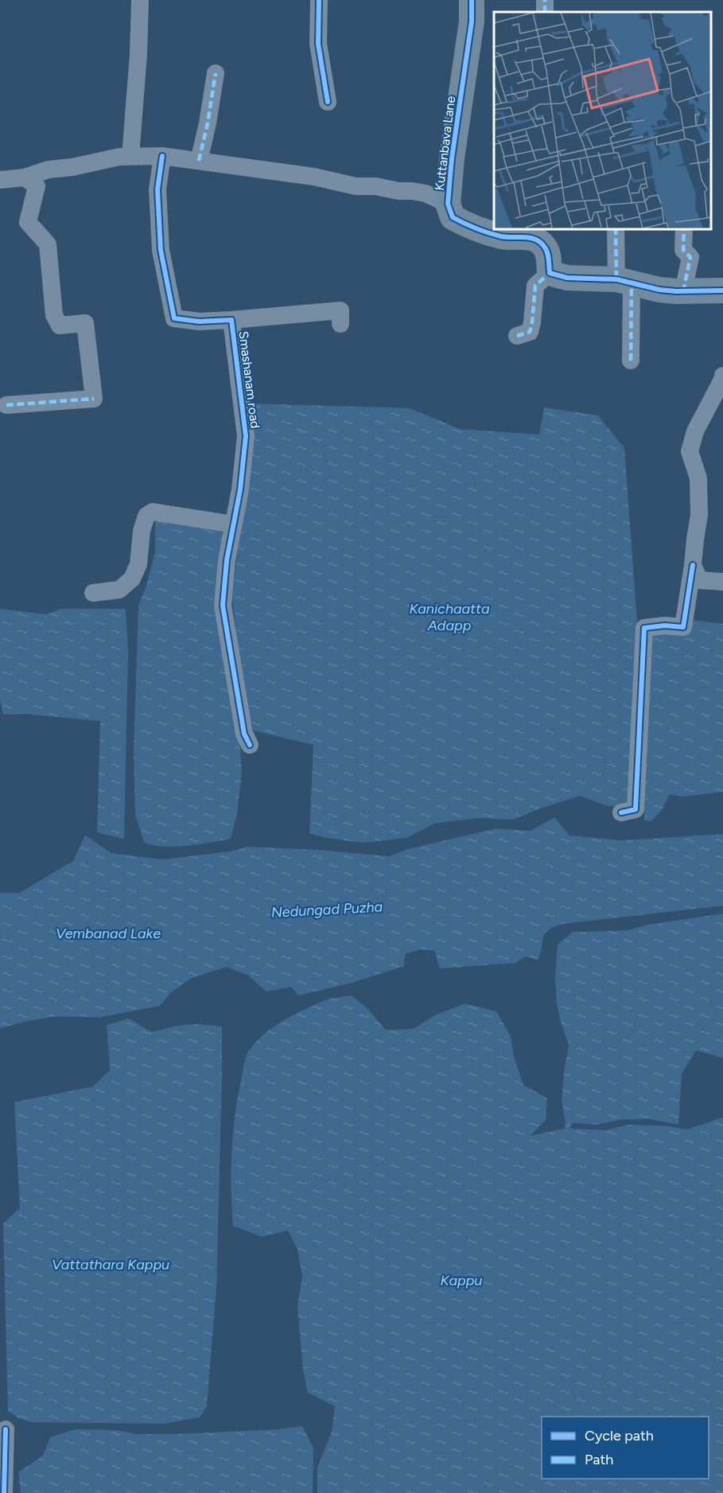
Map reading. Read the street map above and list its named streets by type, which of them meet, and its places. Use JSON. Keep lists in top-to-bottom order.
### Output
{
  "streets": {
    "street": ["Kuttanbava Lane", "Smashanam road"]
  },
  "water": [
    "Kanichaatta Adapp",
    "Nedungad Puzha",
    "Vembanad Lake",
    "Vattathara Kappu",
    "Kappu"
  ],
  "legend": ["Cycle path", "Path"]
}
